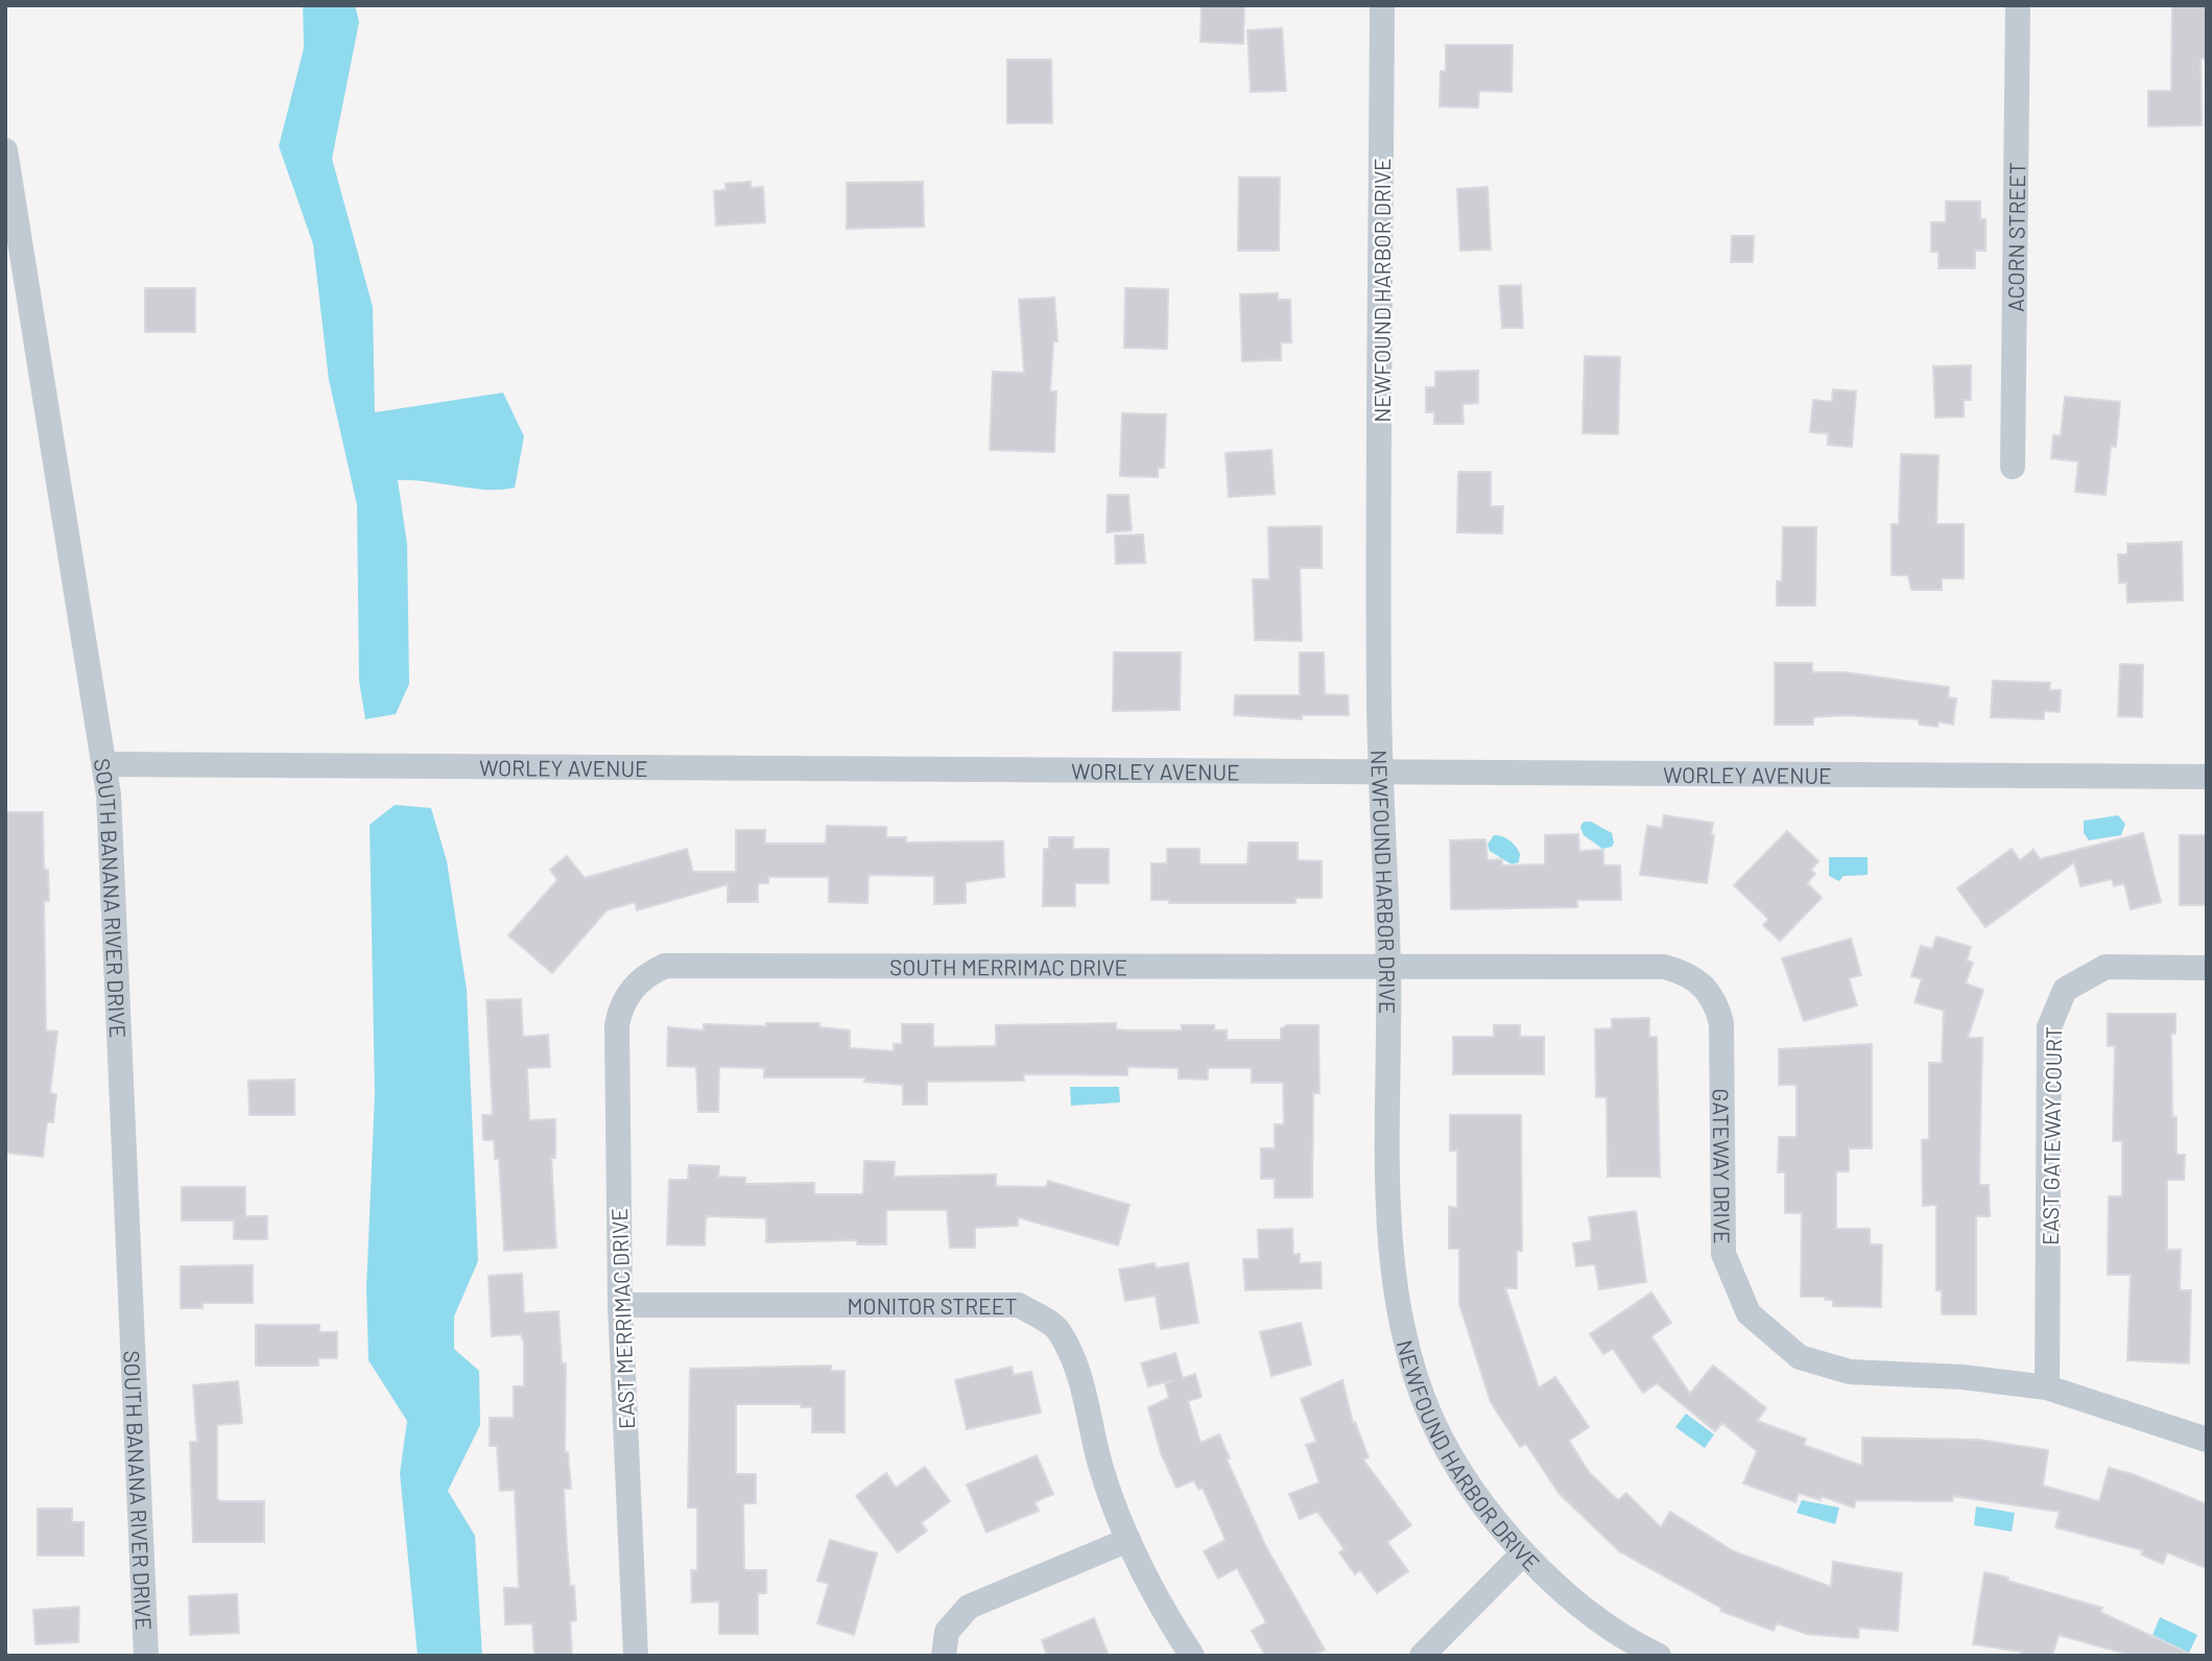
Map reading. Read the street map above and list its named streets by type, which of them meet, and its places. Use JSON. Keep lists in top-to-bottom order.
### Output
{
  "streets": {
    "street": [
      "ACORN STREET",
      "NEWFOUND HARBOR DRIVE",
      "WORLEY AVENUE",
      "SOUTH BANANA RIVER DRIVE",
      "SOUTH MERRIMAC DRIVE",
      "EAST GATEWAY COURT",
      "GATEWAY DRIVE",
      "MONITOR STREET",
      "EAST MERRIMAC DRIVE"
    ]
  },
  "crossings": [
    ["NEWFOUND HARBOR DRIVE", "WORLEY AVENUE"],
    ["NEWFOUND HARBOR DRIVE", "SOUTH MERRIMAC DRIVE"],
    ["NEWFOUND HARBOR DRIVE", "GATEWAY DRIVE"],
    ["WORLEY AVENUE", "SOUTH BANANA RIVER DRIVE"],
    ["SOUTH MERRIMAC DRIVE", "GATEWAY DRIVE"],
    ["SOUTH MERRIMAC DRIVE", "EAST MERRIMAC DRIVE"],
    ["EAST GATEWAY COURT", "GATEWAY DRIVE"],
    ["MONITOR STREET", "EAST MERRIMAC DRIVE"]
  ]
}
